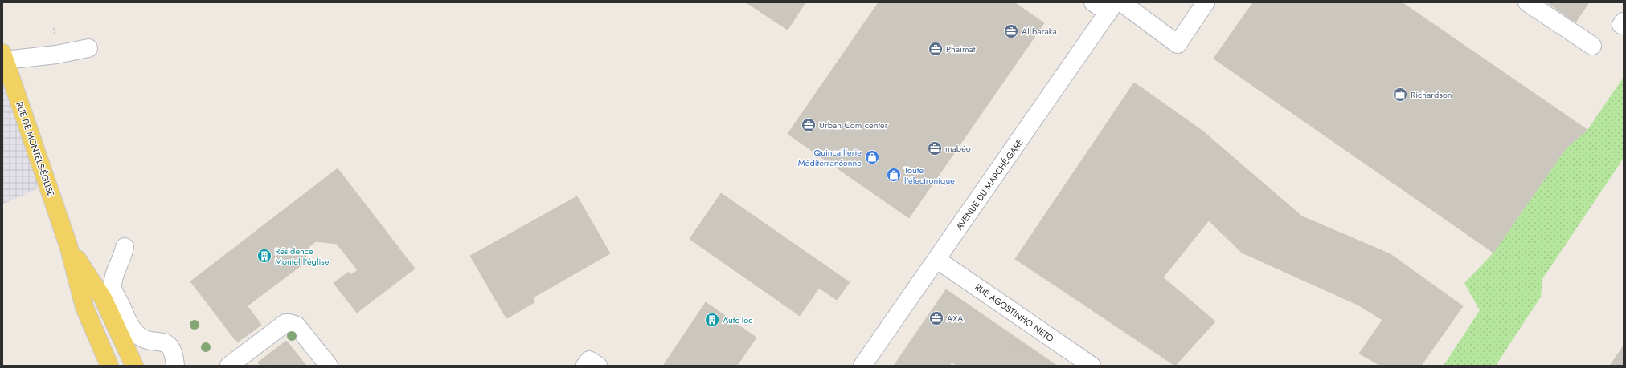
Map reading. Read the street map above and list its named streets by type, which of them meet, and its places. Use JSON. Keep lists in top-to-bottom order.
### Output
{
  "streets": {
    "main road": ["RUE DE MONTELS-ÉGLISE"],
    "street": ["AVENUE DU MARCHÉ-GARE", "RUE AGOSTINHO NETO"]
  },
  "crossings": [
    ["AVENUE DU MARCHÉ-GARE", "RUE AGOSTINHO NETO"]
  ],
  "places": {
    "office": [
      "Al baraka",
      "Phaimat",
      "Richardson",
      "Urban Com center",
      "mabéo",
      "AXA"
    ],
    "shop": ["Quincaillerie Méditerranéenne", "Toute l'électronique"],
    "building": ["Résidence Montel l'église", "Auto-loc"]
  }
}
